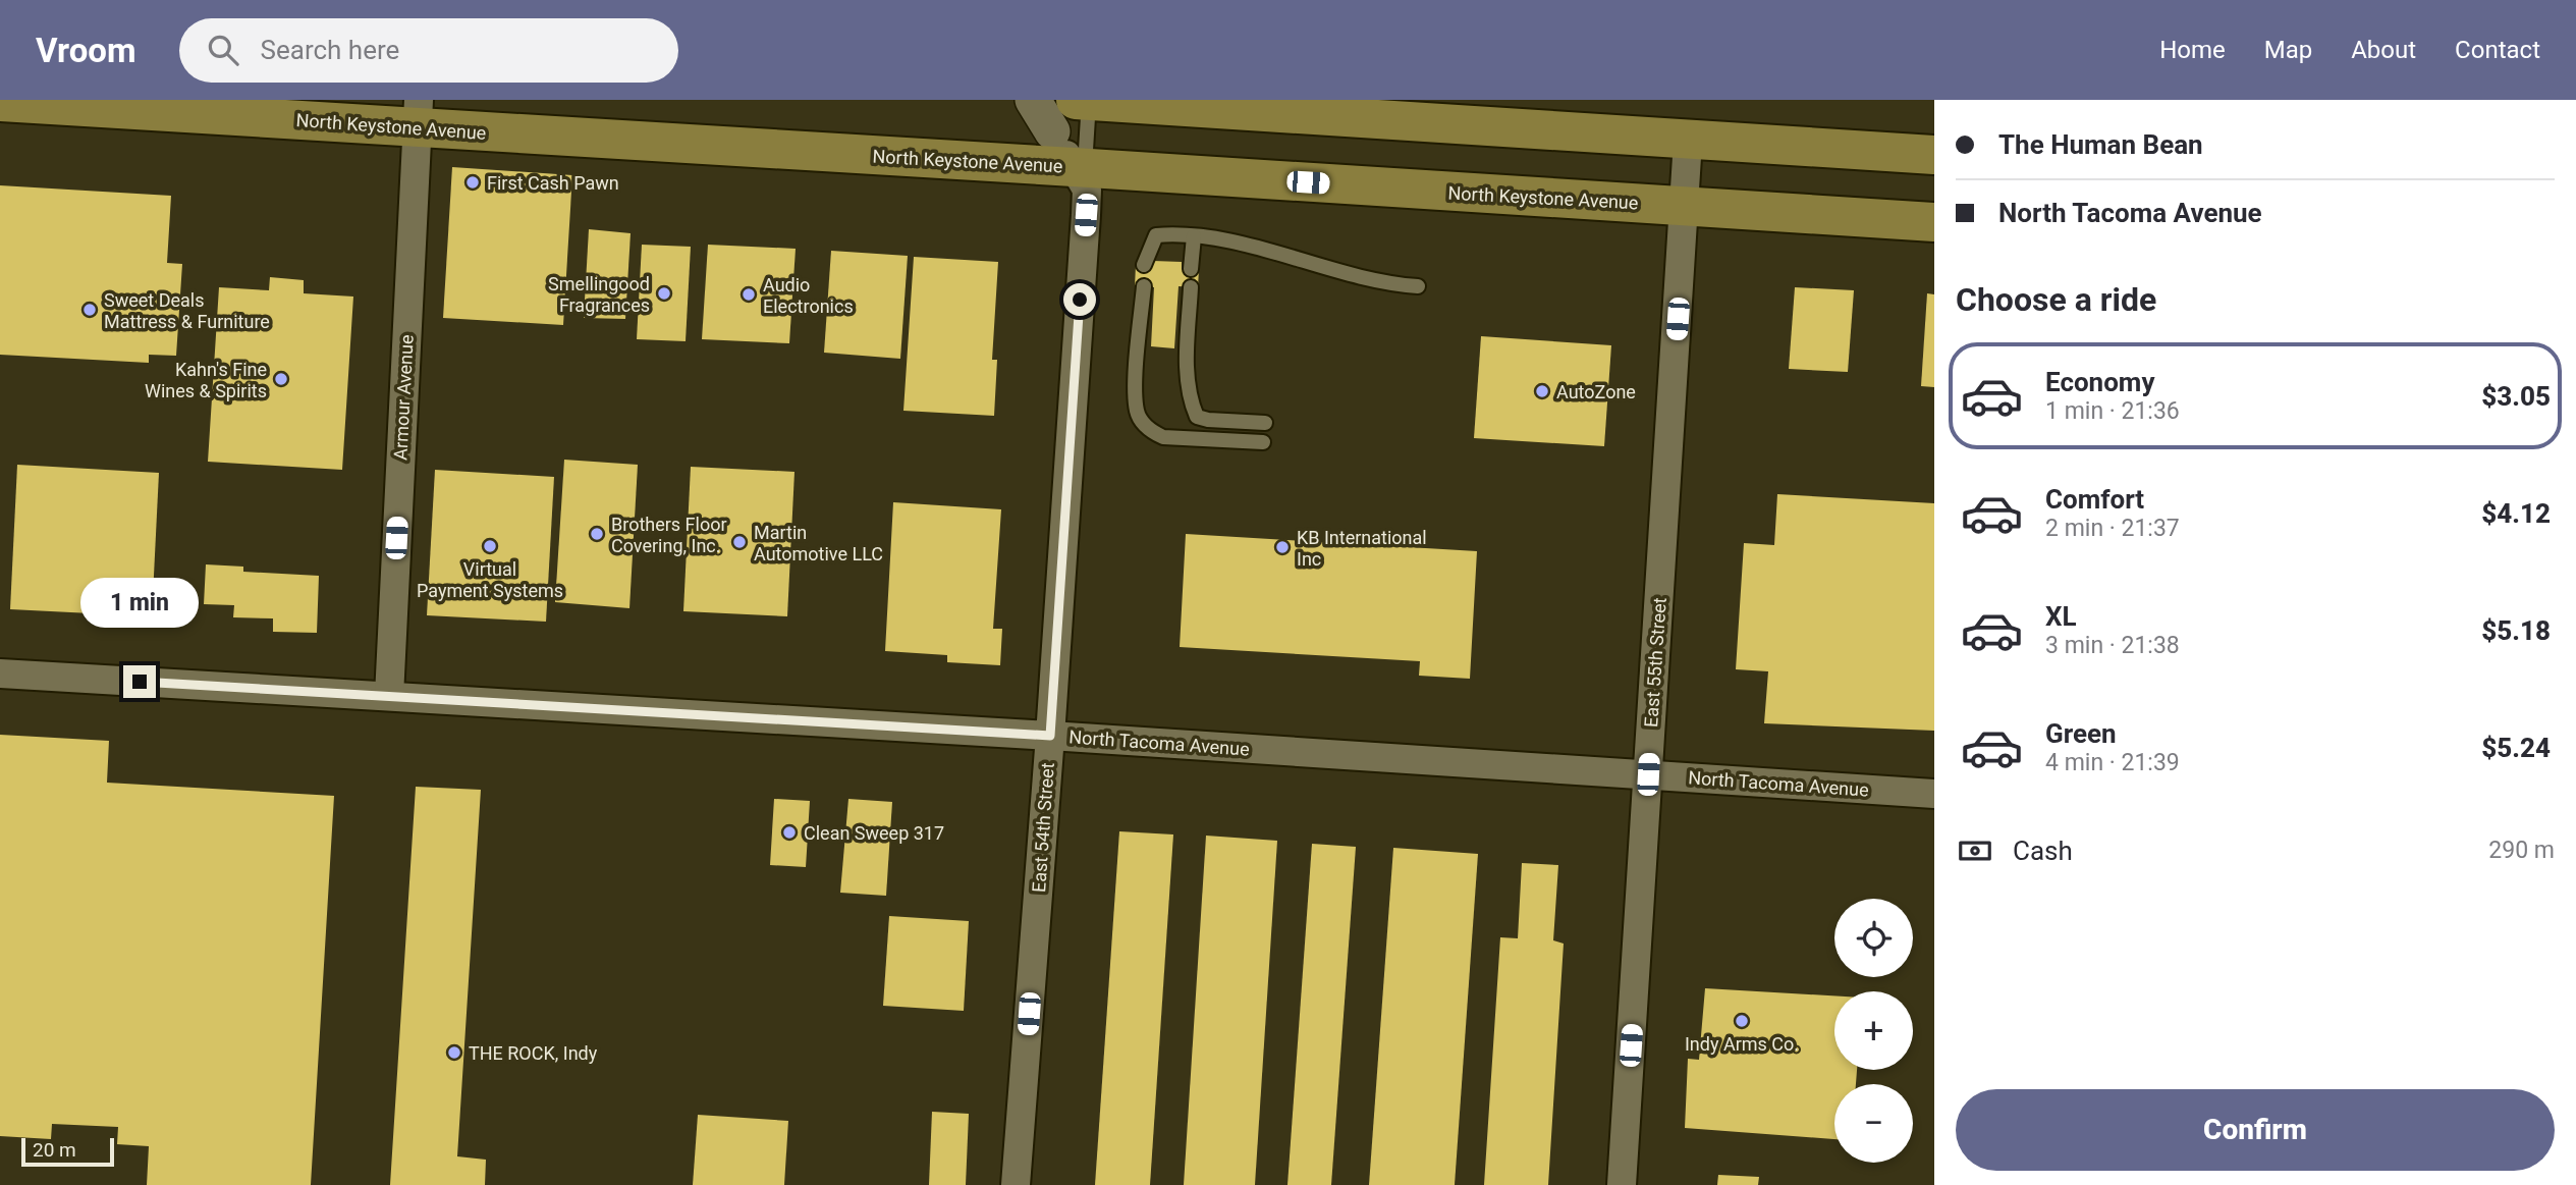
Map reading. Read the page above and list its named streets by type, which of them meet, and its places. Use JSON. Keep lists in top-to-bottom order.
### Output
{
  "streets": {
    "main road": ["North Keystone Avenue"],
    "street": [
      "Armour Avenue",
      "East 55th Street",
      "North Tacoma Avenue",
      "East 54th Street"
    ]
  },
  "crossings": [
    ["North Keystone Avenue", "Armour Avenue"],
    ["North Keystone Avenue", "East 55th Street"],
    ["North Keystone Avenue", "East 54th Street"],
    ["Armour Avenue", "North Tacoma Avenue"],
    ["East 55th Street", "North Tacoma Avenue"],
    ["North Tacoma Avenue", "East 54th Street"]
  ],
  "places": [
    "First Cash Pawn",
    "Smellingood Fragrances",
    "Audio Electronics",
    "Sweet Deals Mattress & Furniture",
    "Kahn's Fine Wines & Spirits",
    "AutoZone",
    "Brothers Floor Covering, Inc.",
    "Martin Automotive LLC",
    "Virtual Payment Systems",
    "KB International Inc",
    "Clean Sweep 317",
    "Indy Arms Co.",
    "THE ROCK, Indy"
  ],
  "scale_bar": "20 m",
  "page": {
    "header": "Vroom",
    "search": "Search here",
    "nav": [
      "Home",
      "Map",
      "About",
      "Contact"
    ],
    "banner": ["The Human Bean", "North Tacoma Avenue"],
    "heading": "Choose a ride",
    "list": [
      {
        "name": "Economy",
        "note": "1 min · 21:36",
        "value": "$3.05"
      },
      {
        "name": "Comfort",
        "note": "2 min · 21:37",
        "value": "$4.12"
      },
      {
        "name": "XL",
        "note": "3 min · 21:38",
        "value": "$5.18"
      },
      {
        "name": "Green",
        "note": "4 min · 21:39",
        "value": "$5.24"
      }
    ],
    "bubble": "1 min",
    "pay": ["Cash", "290 m"],
    "map_buttons": ["+", "−"],
    "buttons": "Confirm",
    "scale": "20 m"
  }
}
